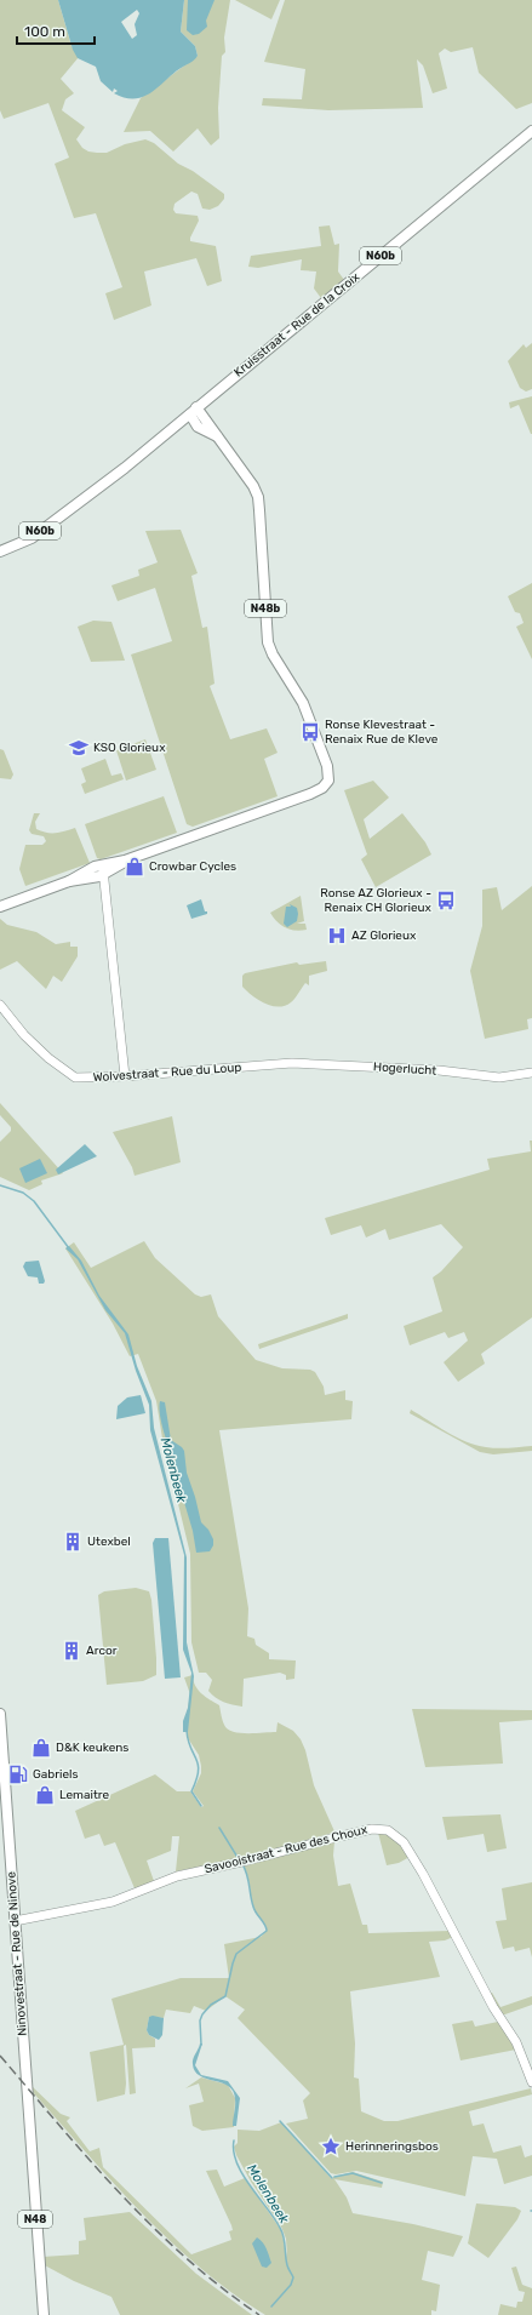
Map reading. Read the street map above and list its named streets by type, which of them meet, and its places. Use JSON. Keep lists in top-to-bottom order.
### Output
{
  "streets": {
    "main road": [
      "N60b",
      "Kruisstraat - Rue de la Croix",
      "N48b",
      "Ninovestraat - Rue de Ninove",
      "N48"
    ],
    "street": ["Hogerlucht", "Wolvestraat - Rue du Loup", "Savooistraat - Rue des Choux"]
  },
  "crossings": [
    ["Kruisstraat - Rue de la Croix", "N48b"],
    ["Hogerlucht", "Wolvestraat - Rue du Loup"],
    ["Savooistraat - Rue des Choux", "Ninovestraat - Rue de Ninove"]
  ],
  "water": ["Molenbeek"],
  "places": {
    "bus stop": ["Ronse Klevestraat - Renaix Rue de Kleve", "Ronse AZ Glorieux - Renaix CH Glorieux"],
    "school or university": ["KSO Glorieux"],
    "shop": ["Crowbar Cycles", "D&K keukens", "Lemaitre"],
    "hospital": ["AZ Glorieux"],
    "building": ["Utexbel", "Arcor"],
    "fuel station": ["Gabriels"],
    "place": ["Herinneringsbos"]
  },
  "scale_bar": "100 m"
}
